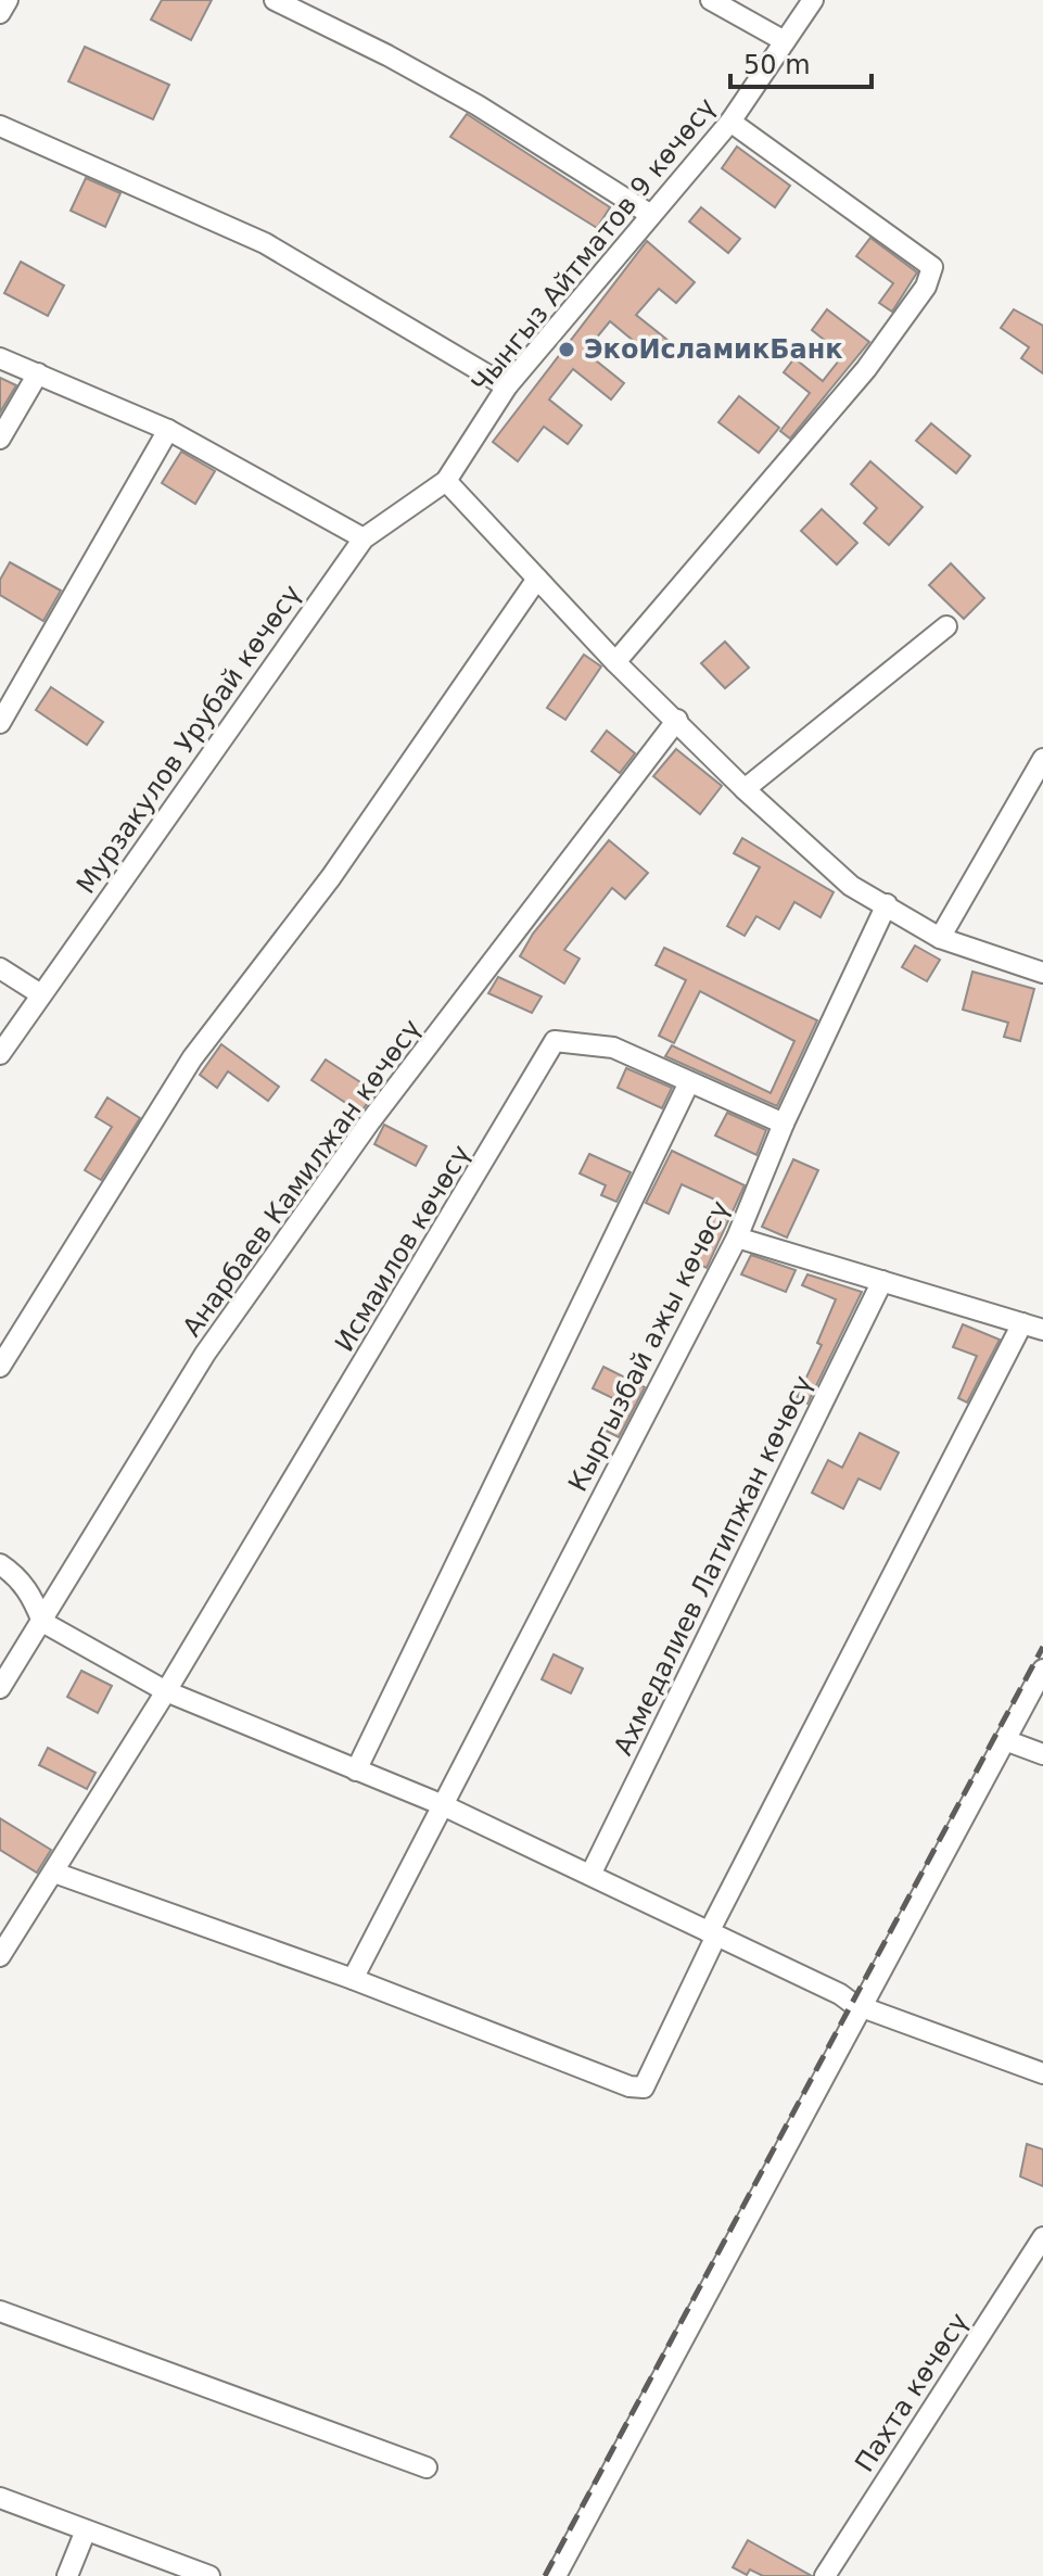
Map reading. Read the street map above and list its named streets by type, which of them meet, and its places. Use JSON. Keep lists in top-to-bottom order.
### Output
{
  "streets": {
    "street": [
      "Чынгыз Айтматов 9 көчөсү",
      "Мурзакулов Урубай көчөсү",
      "Анарбаев Камилжан көчөсү",
      "Исмаилов көчөсү",
      "Кыргызбай ажы көчөсү",
      "Ахмедалиев Латипжан көчөсү",
      "Пахта көчөсү"
    ]
  },
  "crossings": [
    ["Чынгыз Айтматов 9 көчөсү", "Мурзакулов Урубай көчөсү"],
    ["Исмаилов көчөсү", "Кыргызбай ажы көчөсү"]
  ],
  "places": ["ЭкоИсламикБанк"],
  "scale_bar": "50 m"
}
